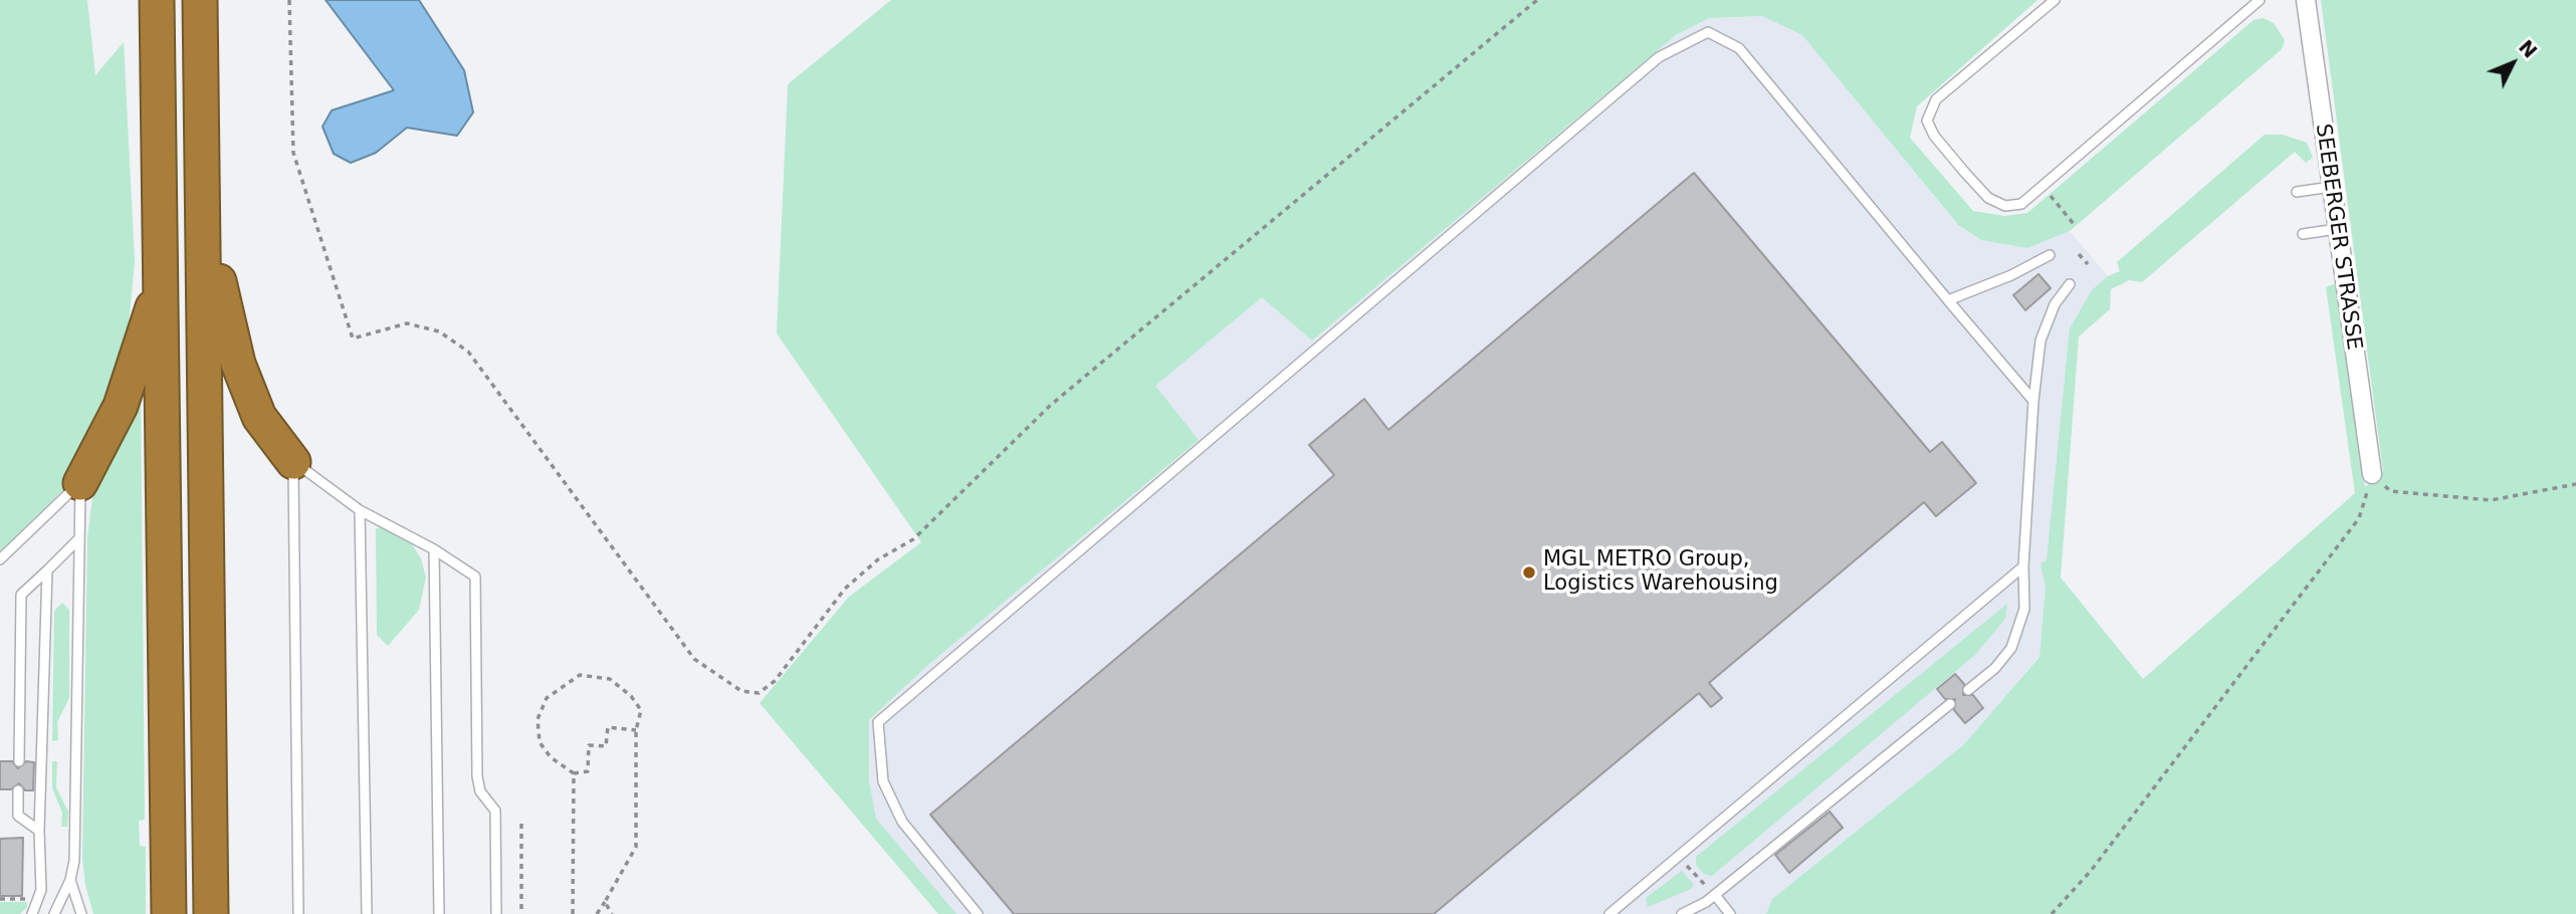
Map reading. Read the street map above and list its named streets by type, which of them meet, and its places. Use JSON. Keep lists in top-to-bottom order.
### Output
{
  "streets": {
    "street": ["SEEBERGER STRASSE"]
  },
  "places": ["MGL METRO Group, Logistics Warehousing"],
  "north": "top right"
}
